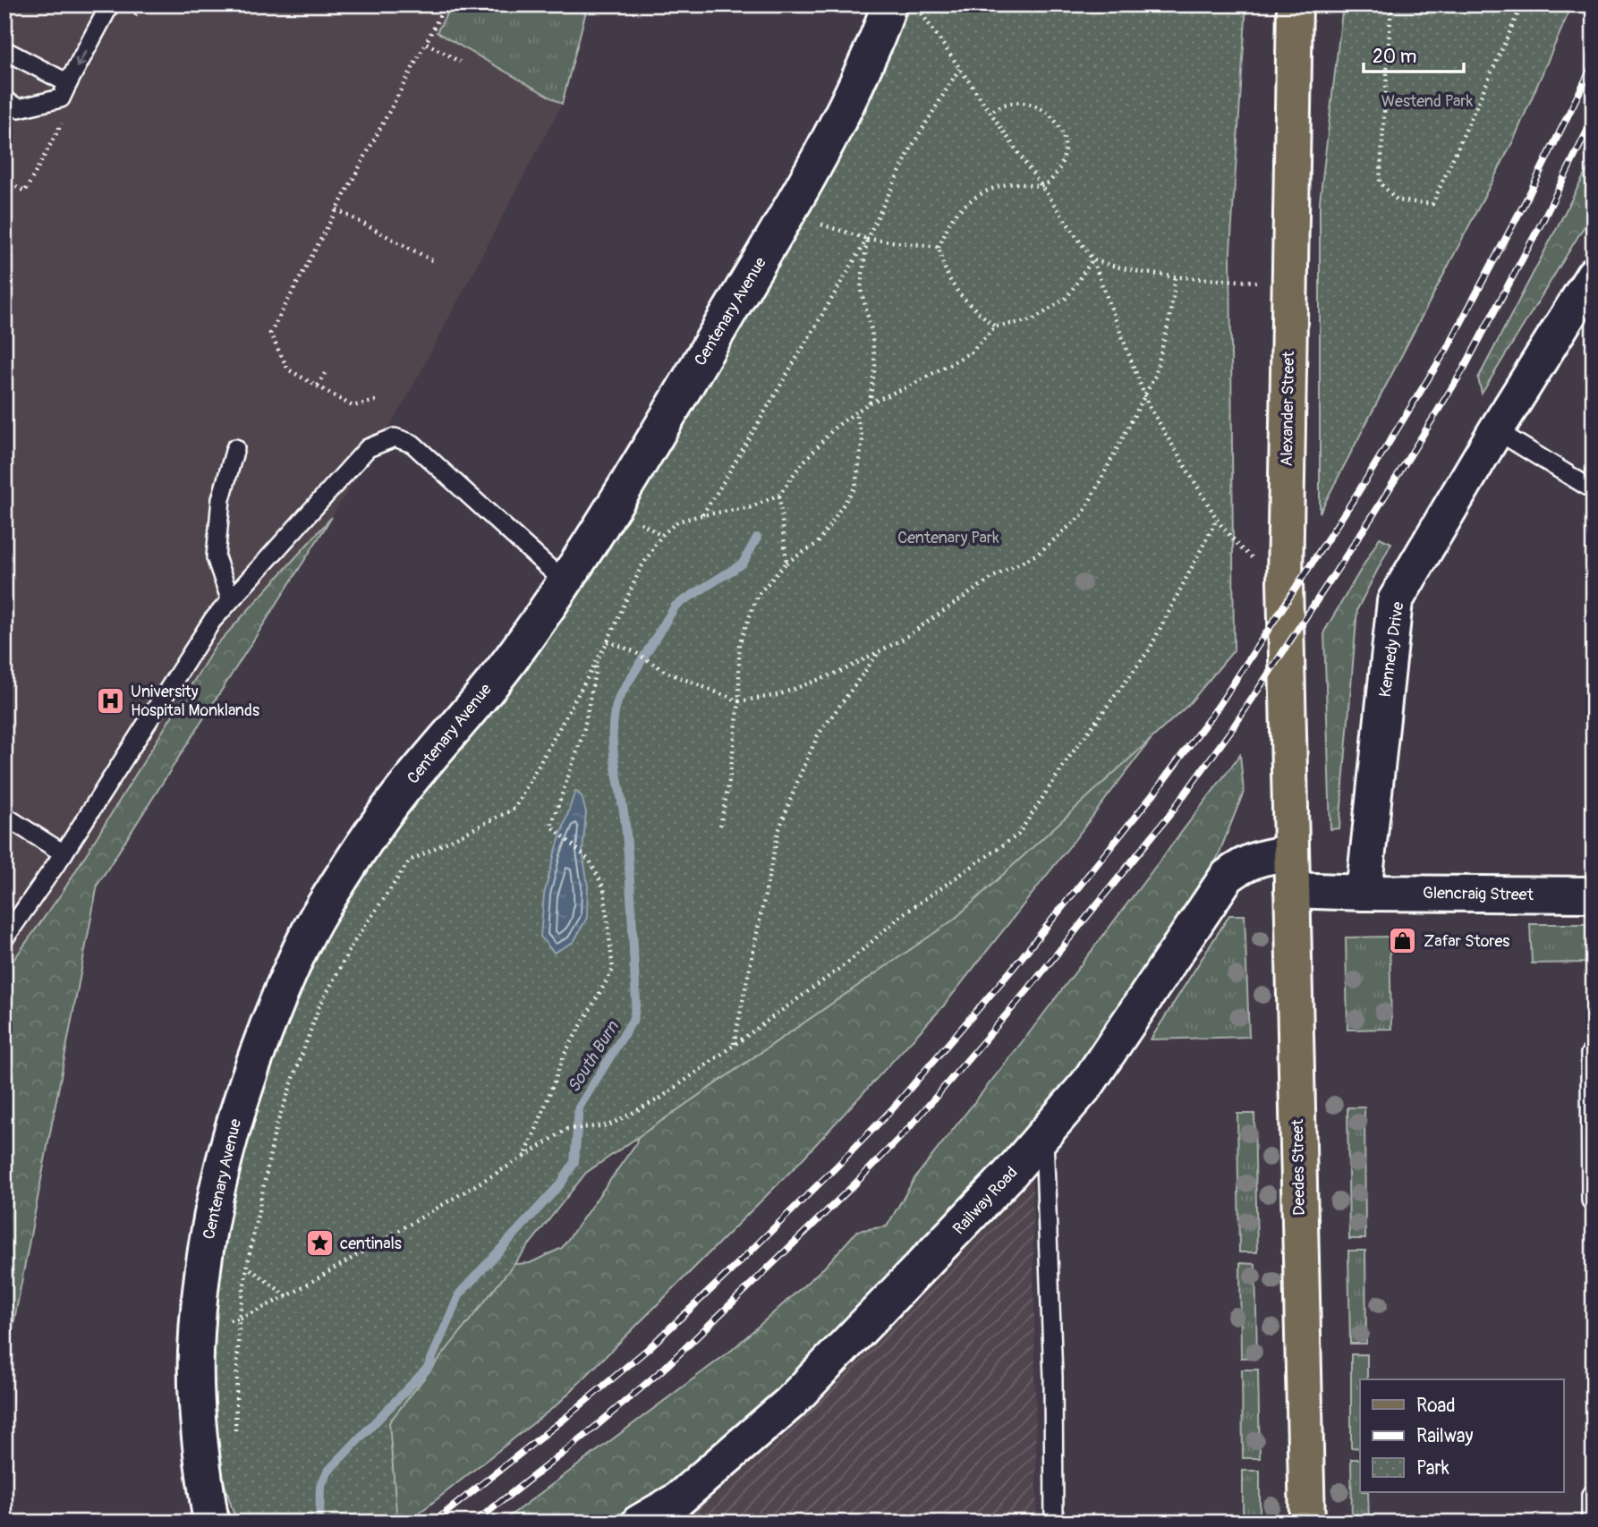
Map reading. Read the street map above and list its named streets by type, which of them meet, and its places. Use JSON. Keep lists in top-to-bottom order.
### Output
{
  "streets": {
    "main road": ["Alexander Street", "Deedes Street"],
    "street": [
      "Centenary Avenue",
      "Kennedy Drive",
      "Glencraig Street",
      "Railway Road"
    ]
  },
  "crossings": [
    ["Alexander Street", "Deedes Street"],
    ["Kennedy Drive", "Glencraig Street"],
    ["Deedes Street", "Railway Road"]
  ],
  "water": ["South Burn"],
  "parks": ["Westend Park", "Centenary Park"],
  "places": {
    "hospital": ["University Hospital Monklands"],
    "shop": ["Zafar Stores"],
    "place": ["centinals"]
  },
  "legend": ["Road", "Railway", "Park"],
  "scale_bar": "20 m"
}
